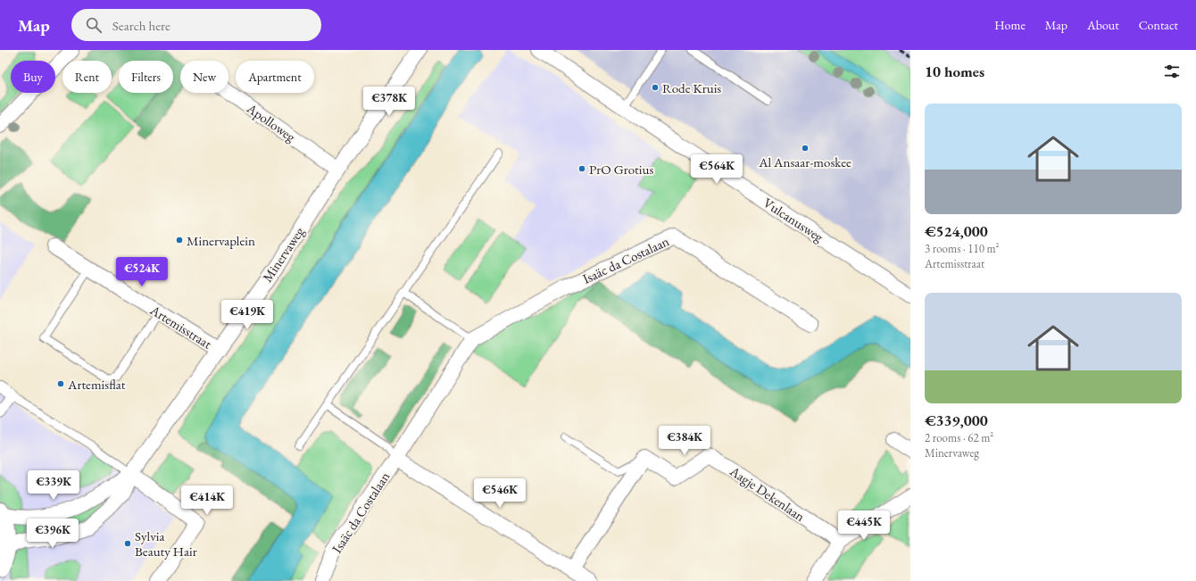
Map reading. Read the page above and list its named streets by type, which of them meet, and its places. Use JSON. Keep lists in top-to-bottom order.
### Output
{
  "streets": {
    "street": [
      "Apolloweg",
      "Vulcanusweg",
      "Minervaweg",
      "Isaäc da Costalaan",
      "Artemisstraat",
      "Aagje Dekenlaan"
    ]
  },
  "crossings": [
    ["Apolloweg", "Minervaweg"],
    ["Minervaweg", "Artemisstraat"]
  ],
  "places": [
    "Rode Kruis",
    "Al Ansaar-moskee",
    "PrO Grotius",
    "Minervaplein",
    "Artemisflat",
    "Sylvia Beauty Hair"
  ],
  "page": {
    "header": "Map",
    "search": "Search here",
    "nav": [
      "Home",
      "Map",
      "About",
      "Contact"
    ],
    "heading": "10 homes",
    "chip": [
      "Buy",
      "Rent",
      "Filters",
      "New",
      "Apartment"
    ],
    "price": [
      "€378K",
      "€564K",
      "€524K",
      "€419K",
      "€384K",
      "€339K",
      "€546K",
      "€414K",
      "€445K",
      "€396K"
    ],
    "list": [
      {
        "name": "€524,000",
        "note": "3 rooms · 110 m² · Artemisstraat"
      },
      {
        "name": "€339,000",
        "note": "2 rooms · 62 m² · Minervaweg"
      }
    ]
  }
}
